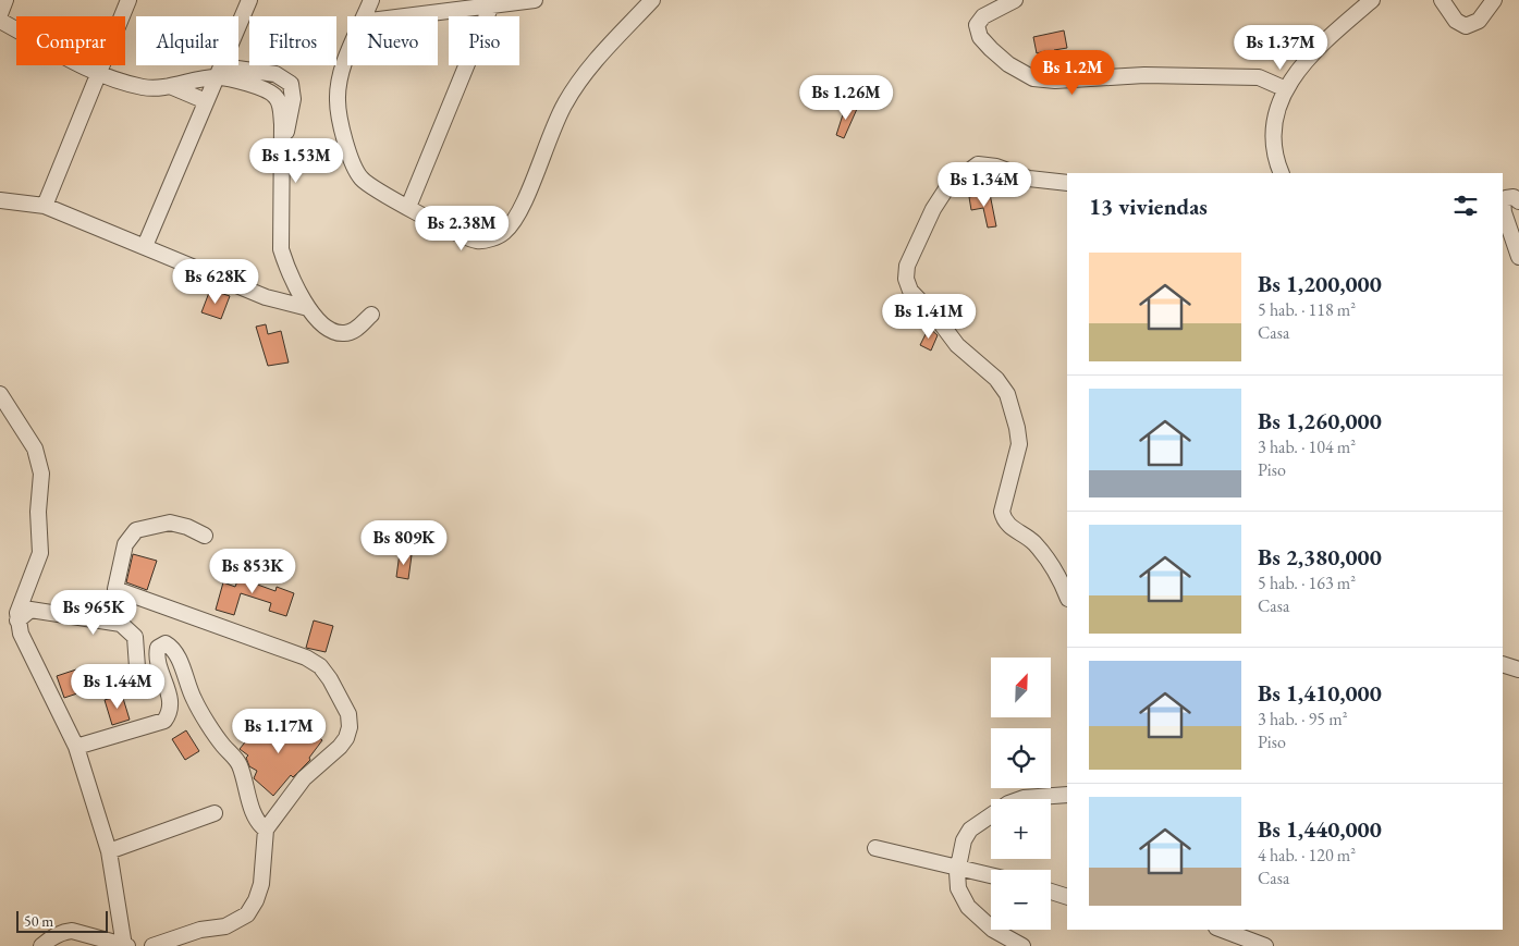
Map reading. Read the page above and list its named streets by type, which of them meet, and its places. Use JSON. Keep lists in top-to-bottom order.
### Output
{
  "scale_bar": "50 m",
  "north": "top right",
  "page": {
    "chip": [
      "Comprar",
      "Alquilar",
      "Filtros",
      "Nuevo",
      "Piso"
    ],
    "price": [
      "Bs 1.37M",
      "Bs 1.2M",
      "Bs 1.26M",
      "Bs 1.53M",
      "Bs 1.34M",
      "Bs 2.38M",
      "Bs 628K",
      "Bs 1.41M",
      "Bs 809K",
      "Bs 853K",
      "Bs 965K",
      "Bs 1.44M",
      "Bs 1.17M"
    ],
    "heading": "13 viviendas",
    "list": [
      {
        "name": "Bs 1,200,000",
        "note": "5 hab. · 118 m² · Casa"
      },
      {
        "name": "Bs 1,260,000",
        "note": "3 hab. · 104 m² · Piso"
      },
      {
        "name": "Bs 2,380,000",
        "note": "5 hab. · 163 m² · Casa"
      },
      {
        "name": "Bs 1,410,000",
        "note": "3 hab. · 95 m² · Piso"
      },
      {
        "name": "Bs 1,440,000",
        "note": "4 hab. · 120 m² · Casa"
      }
    ],
    "map_buttons": ["+", "−"],
    "scale": "50 m"
  }
}
